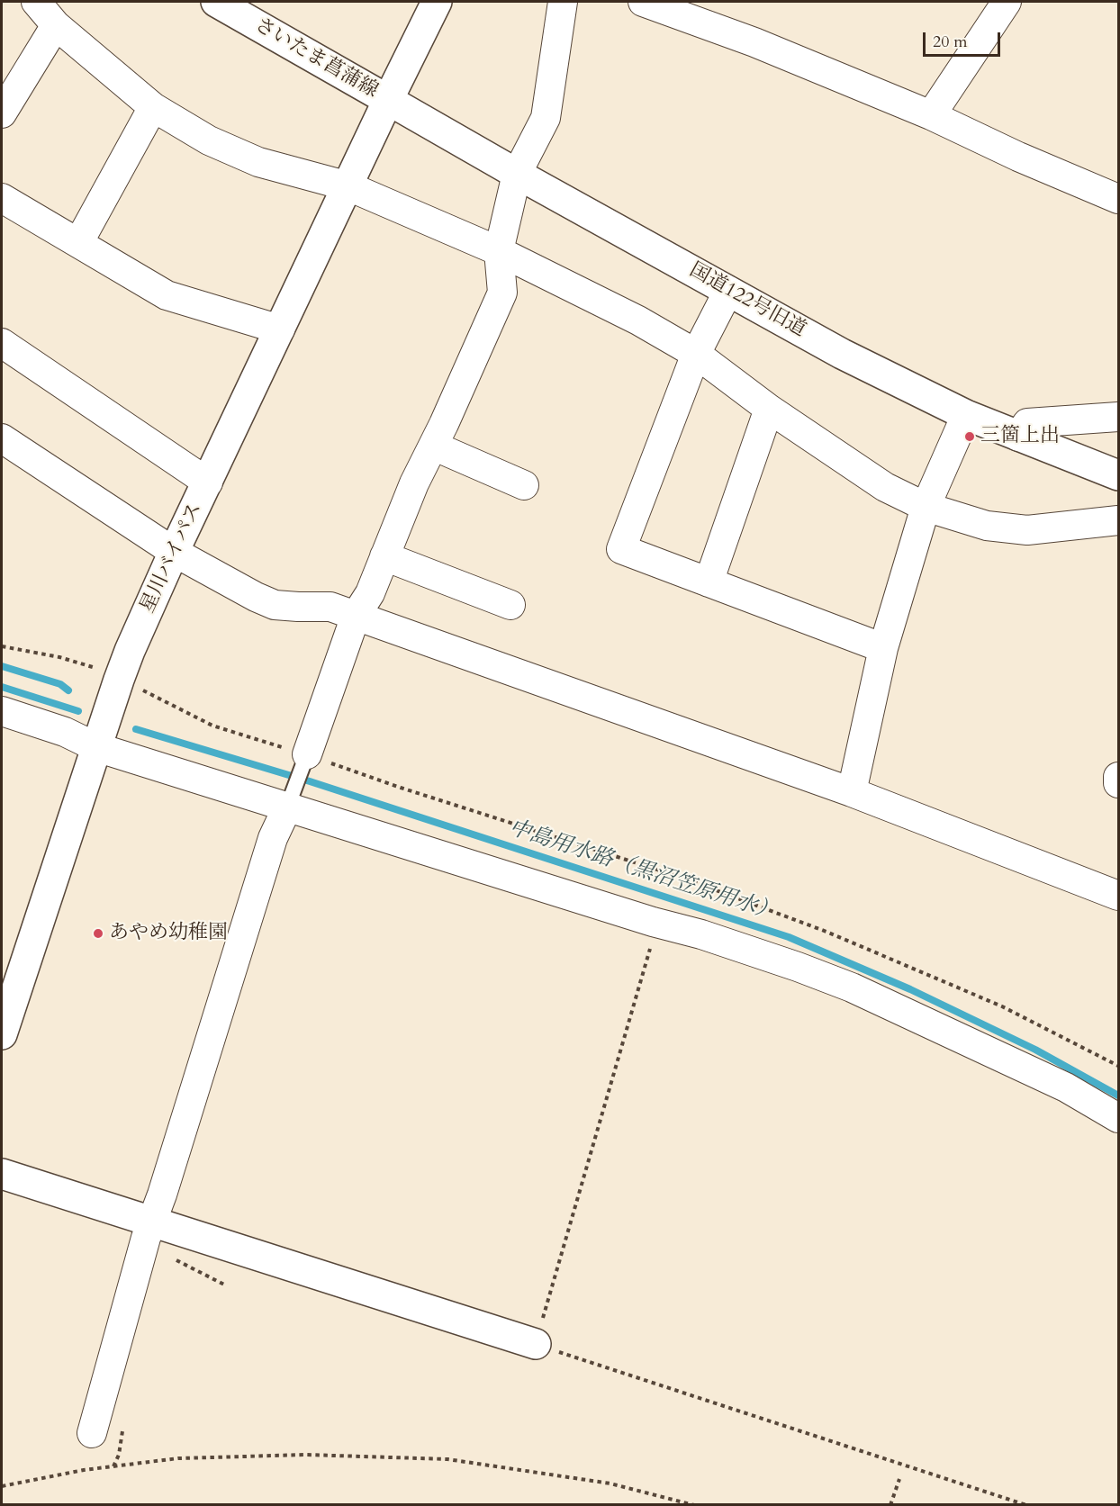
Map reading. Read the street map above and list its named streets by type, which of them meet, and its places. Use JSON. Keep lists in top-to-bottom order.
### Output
{
  "streets": {
    "street": ["さいたま菖蒲線", "国道122号旧道", "星川バイパス"]
  },
  "crossings": [
    ["さいたま菖蒲線", "国道122号旧道"],
    ["さいたま菖蒲線", "星川バイパス"],
    ["国道122号旧道", "星川バイパス"]
  ],
  "water": ["中島用水路（黒沼笠原用水）"],
  "places": ["三箇上出", "あやめ幼稚園"],
  "scale_bar": "20 m"
}
